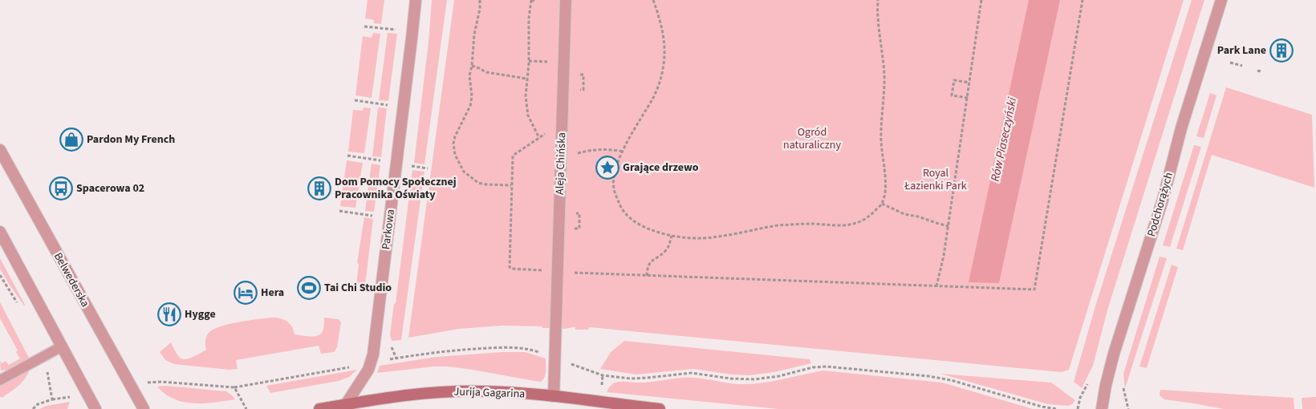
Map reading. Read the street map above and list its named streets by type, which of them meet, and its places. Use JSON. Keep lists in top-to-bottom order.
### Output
{
  "streets": {
    "main road": ["Jurija Gagarina"],
    "street": [
      "Aleja Chińska",
      "Podchorążych",
      "Parkowa",
      "Belwederska"
    ]
  },
  "crossings": [
    ["Aleja Chińska", "Jurija Gagarina"],
    ["Parkowa", "Jurija Gagarina"]
  ],
  "water": ["Rów Piaseczyński"],
  "parks": ["Ogród naturaliczny", "Royal Łazienki Park"],
  "places": {
    "building": ["Park Lane", "Dom Pomocy Społecznej Pracownika Oświaty"],
    "shop": ["Pardon My French"],
    "place": ["Grające drzewo"],
    "bus stop": ["Spacerowa 02"],
    "sports": ["Tai Chi Studio"],
    "hotel": ["Hera"],
    "restaurant": ["Hygge"]
  }
}
